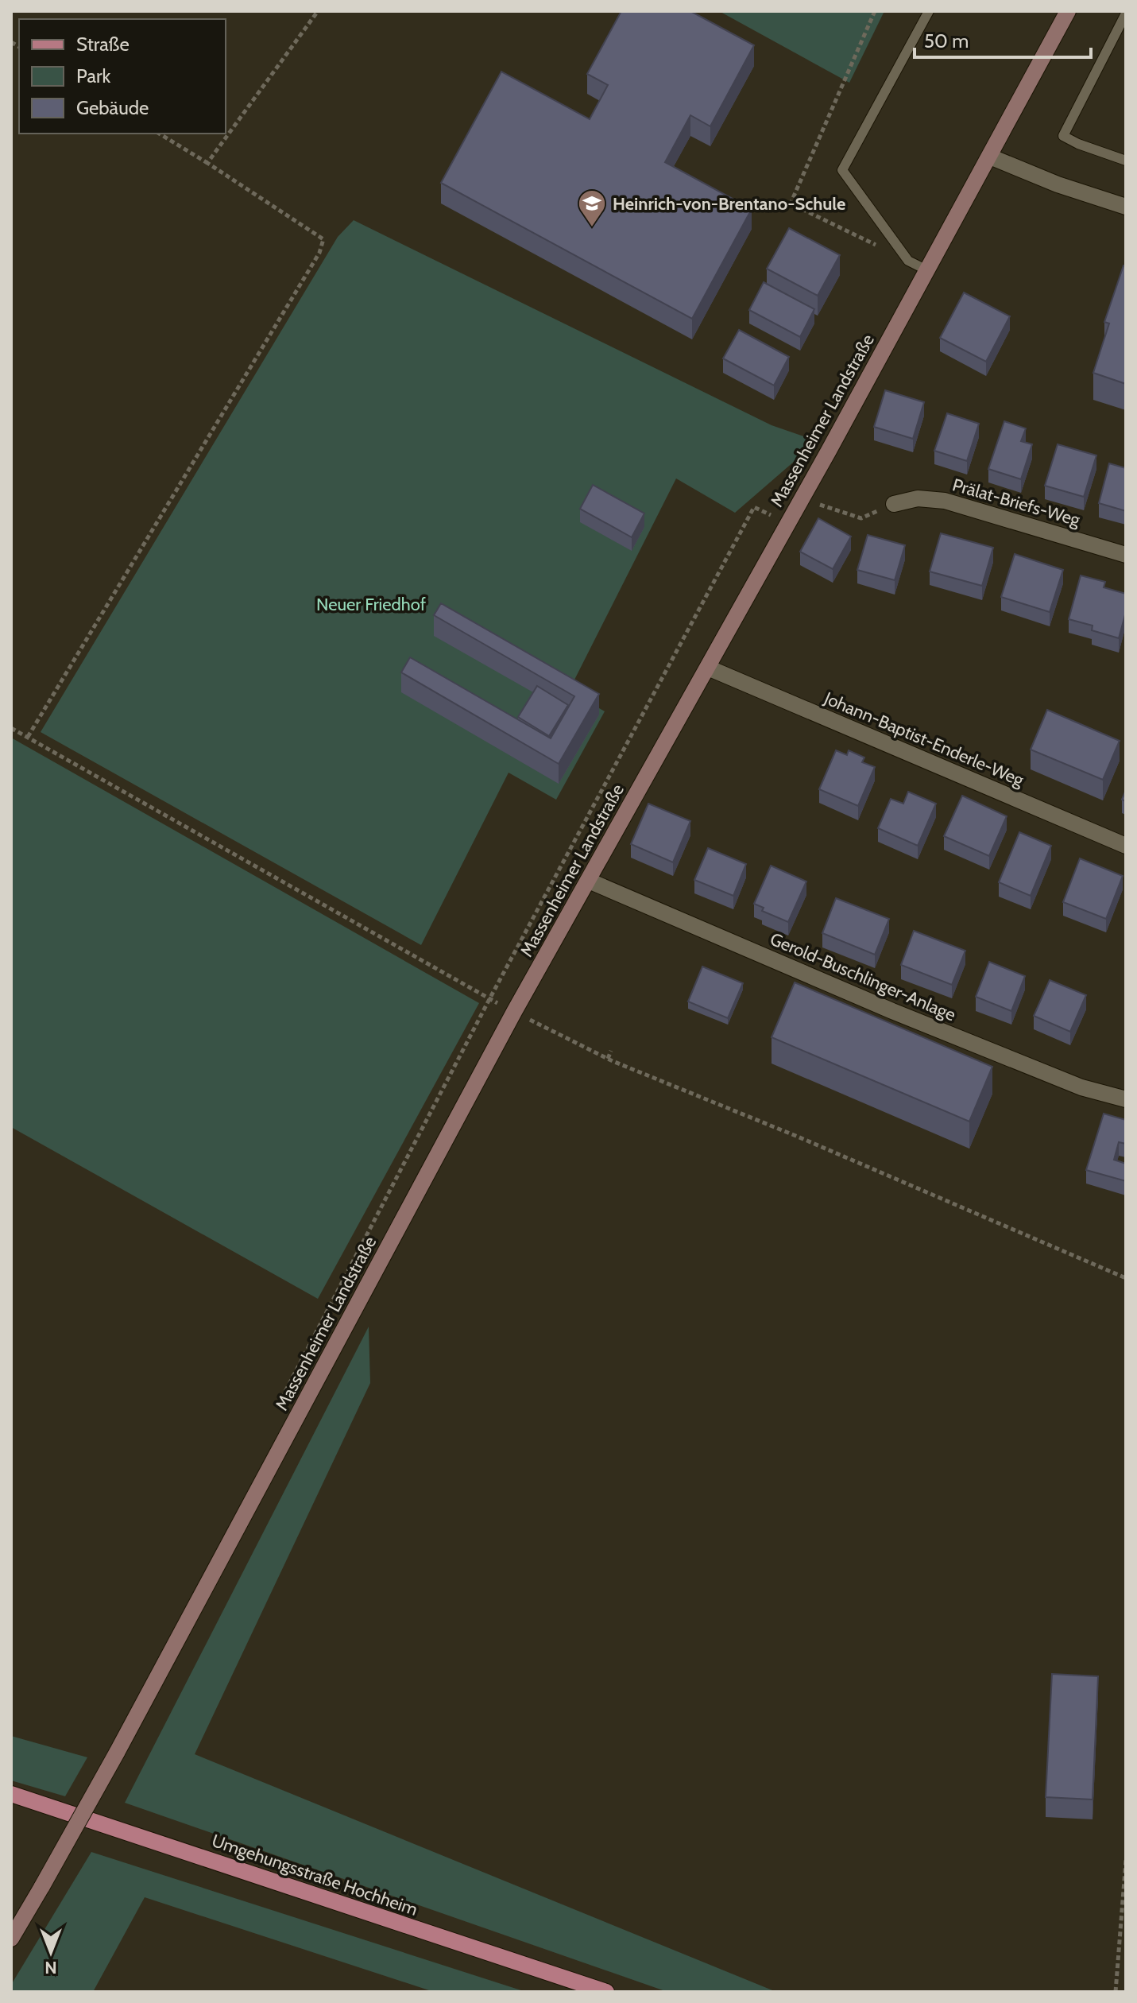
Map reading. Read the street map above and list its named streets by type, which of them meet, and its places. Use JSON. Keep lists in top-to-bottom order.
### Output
{
  "streets": {
    "main road": ["Umgehungsstraße Hochheim"],
    "street": [
      "Massenheimer Landstraße",
      "Prälat-Briefs-Weg",
      "Johann-Baptist-Enderle-Weg",
      "Gerold-Buschlinger-Anlage"
    ]
  },
  "crossings": [
    ["Massenheimer Landstraße", "Johann-Baptist-Enderle-Weg"],
    ["Massenheimer Landstraße", "Gerold-Buschlinger-Anlage"]
  ],
  "parks": ["Neuer Friedhof"],
  "places": {
    "school or university": ["Heinrich-von-Brentano-Schule"]
  },
  "legend": ["Straße", "Park", "Gebäude"],
  "scale_bar": "50 m",
  "north": "bottom"
}
